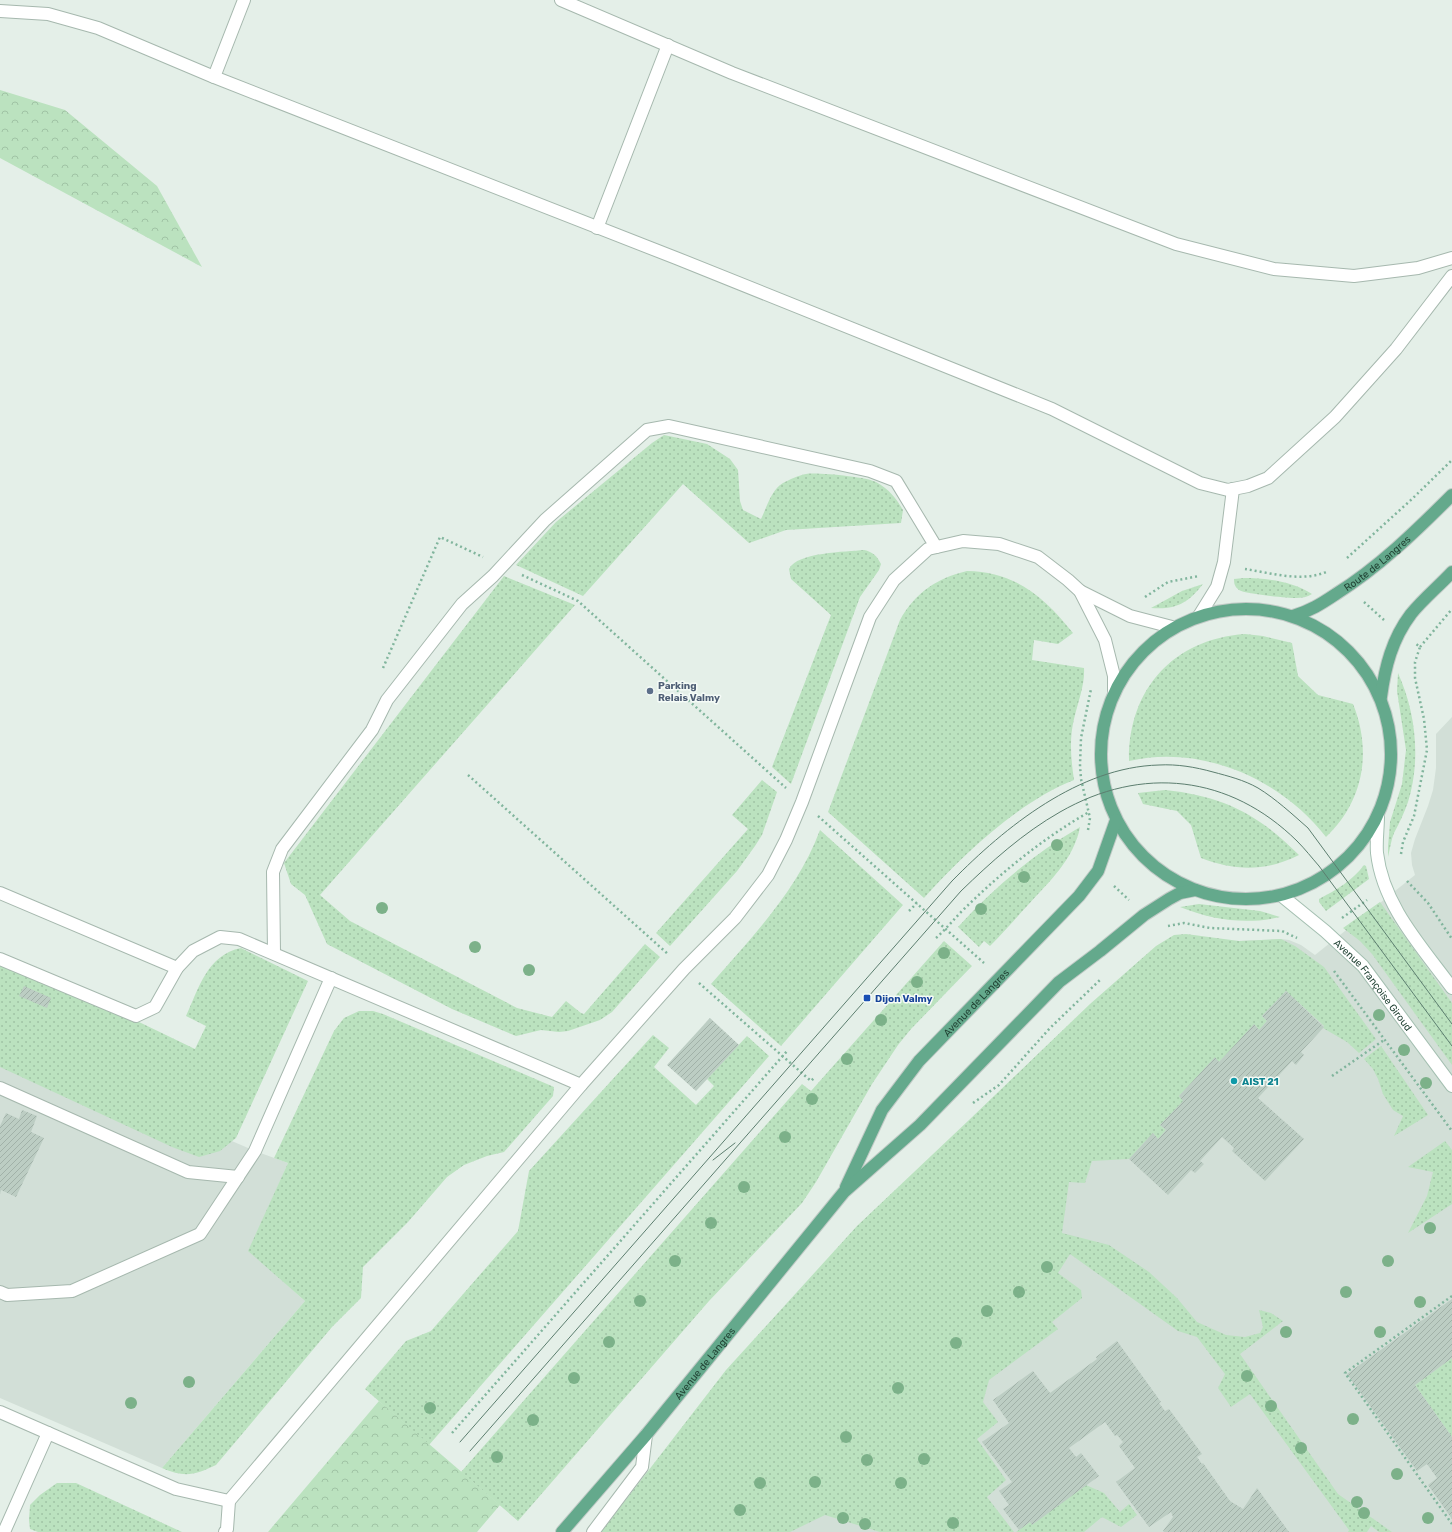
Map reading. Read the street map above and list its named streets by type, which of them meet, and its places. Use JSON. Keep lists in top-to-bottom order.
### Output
{
  "streets": {
    "main road": ["Route de Langres", "Avenue de Langres"],
    "street": ["Avenue Françoise Giroud"]
  },
  "places": {
    "other": ["Parking Relais Valmy", "AIST 21"],
    "transit": ["Dijon Valmy"]
  }
}
